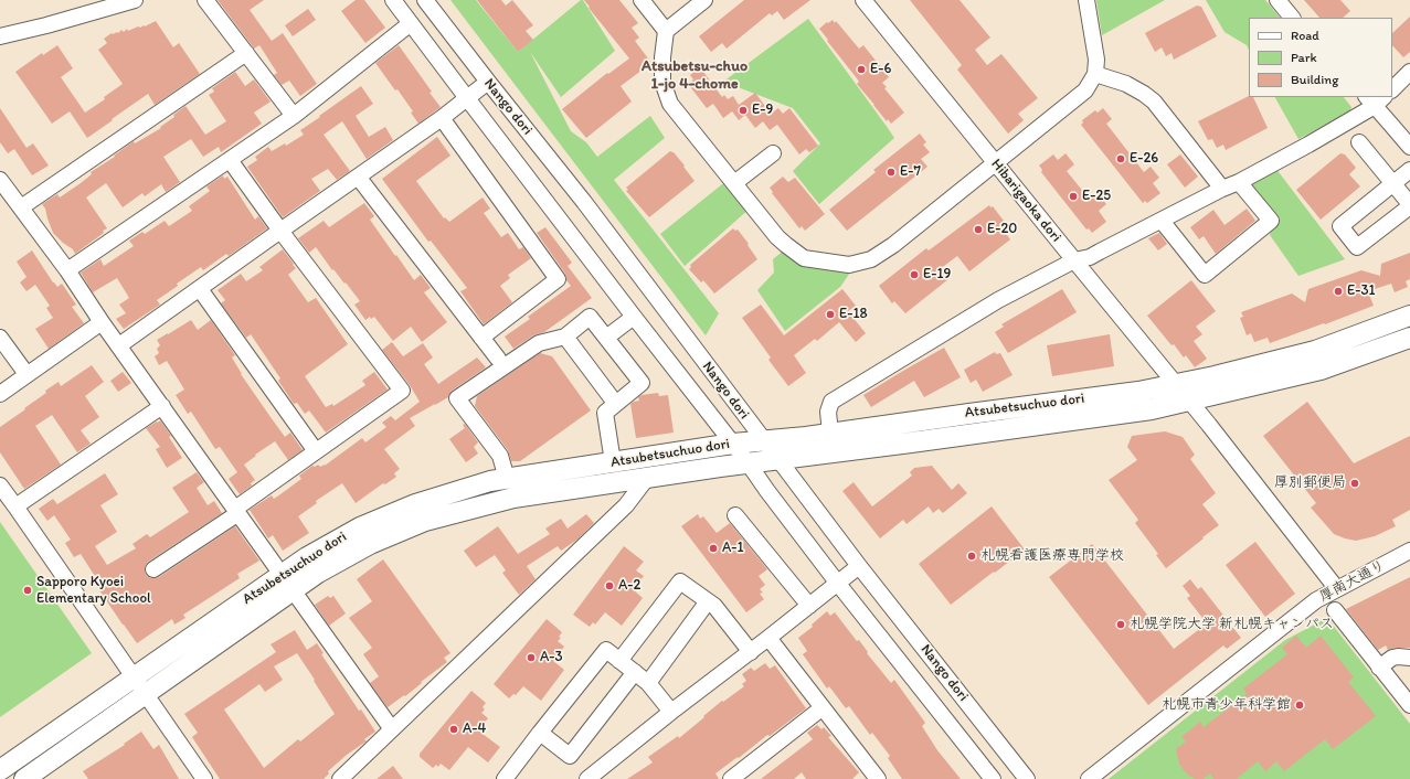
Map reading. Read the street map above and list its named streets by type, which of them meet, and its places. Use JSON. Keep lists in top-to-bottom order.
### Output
{
  "streets": {
    "main road": ["Atsubetsuchuo dori"],
    "street": ["Nango dori", "Hibarigaoka dori", "厚南大通り"]
  },
  "crossings": [
    ["Nango dori", "Atsubetsuchuo dori"],
    ["Hibarigaoka dori", "Atsubetsuchuo dori"],
    ["Hibarigaoka dori", "厚南大通り"]
  ],
  "districts": ["Atsubetsu-chuo 1-jo 4-chome"],
  "places": [
    "E-6",
    "E-9",
    "E-26",
    "E-7",
    "E-25",
    "E-20",
    "E-19",
    "E-31",
    "E-18",
    "厚別郵便局",
    "A-1",
    "札幌看護医療専門学校",
    "A-2",
    "Sapporo Kyoei Elementary School",
    "札幌学院大学 新札幌キャンパス",
    "A-3",
    "札幌市青少年科学館",
    "A-4"
  ],
  "legend": ["Road", "Park", "Building"]
}
